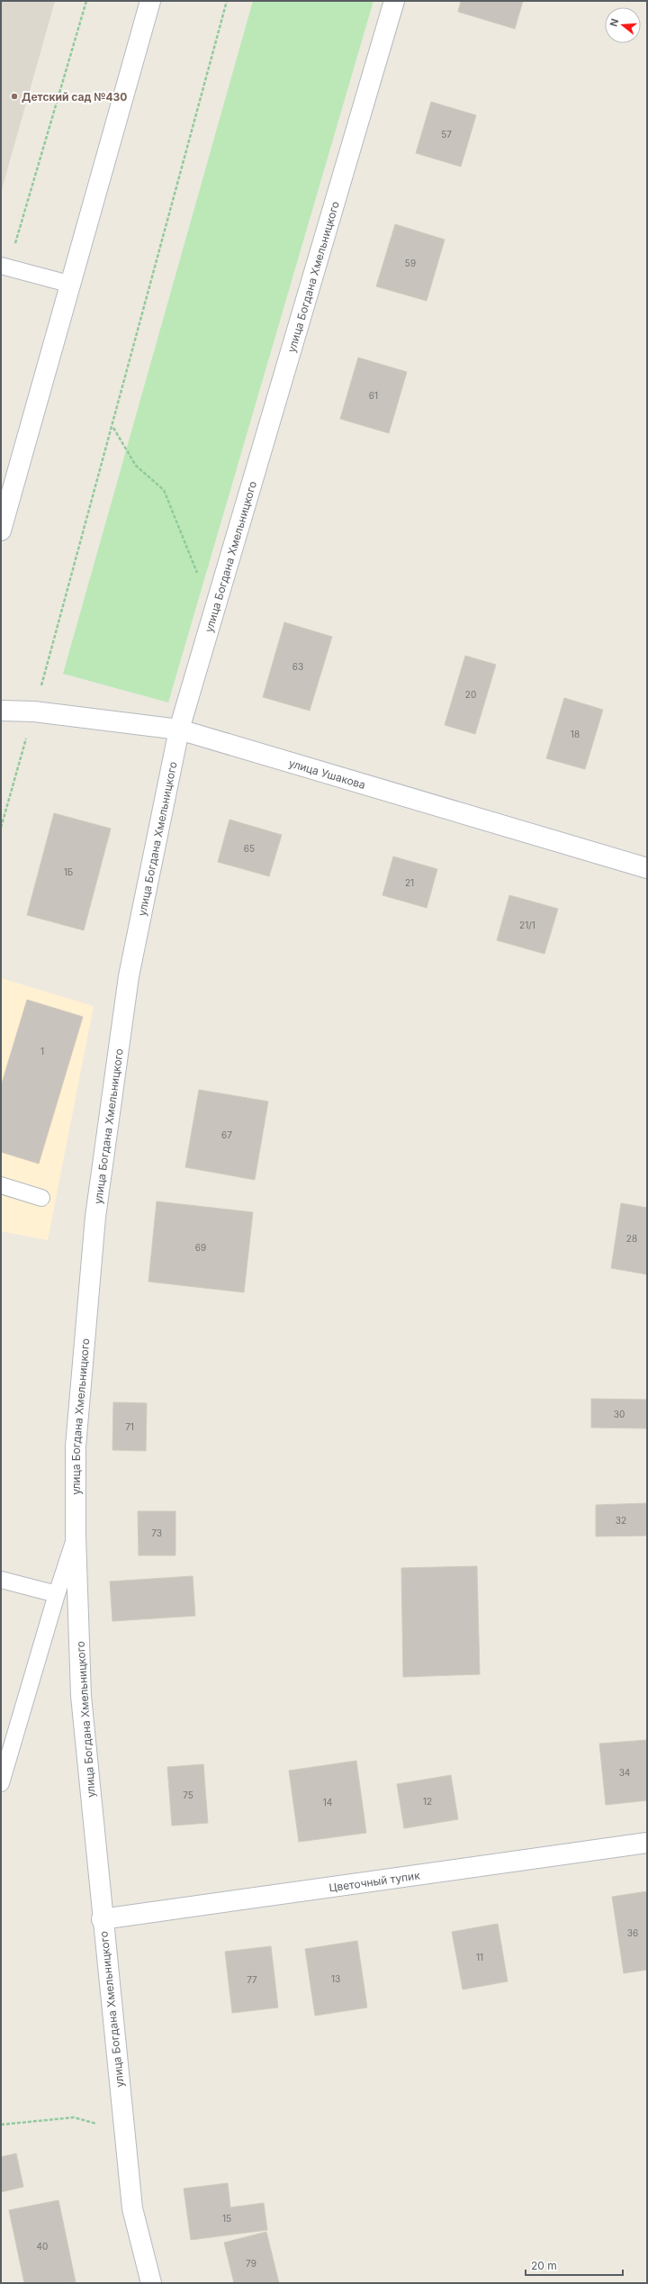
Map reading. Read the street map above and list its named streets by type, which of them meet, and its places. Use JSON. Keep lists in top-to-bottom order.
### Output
{
  "streets": {
    "street": ["улица Богдана Хмельницкого", "улица Ушакова", "Цветочный тупик"]
  },
  "crossings": [
    ["улица Богдана Хмельницкого", "улица Ушакова"],
    ["улица Богдана Хмельницкого", "Цветочный тупик"]
  ],
  "places": ["Детский сад №430"],
  "house_numbers": [
    "57",
    "59",
    "61",
    "63",
    "20",
    "18",
    "65",
    "1Б",
    "21",
    "21/1",
    "1",
    "67",
    "28",
    "69",
    "30",
    "71",
    "32",
    "73",
    "34",
    "75",
    "12",
    "14",
    "36",
    "11",
    "13",
    "77",
    "15",
    "40",
    "79"
  ],
  "scale_bar": "20 m",
  "north": "left"
}
